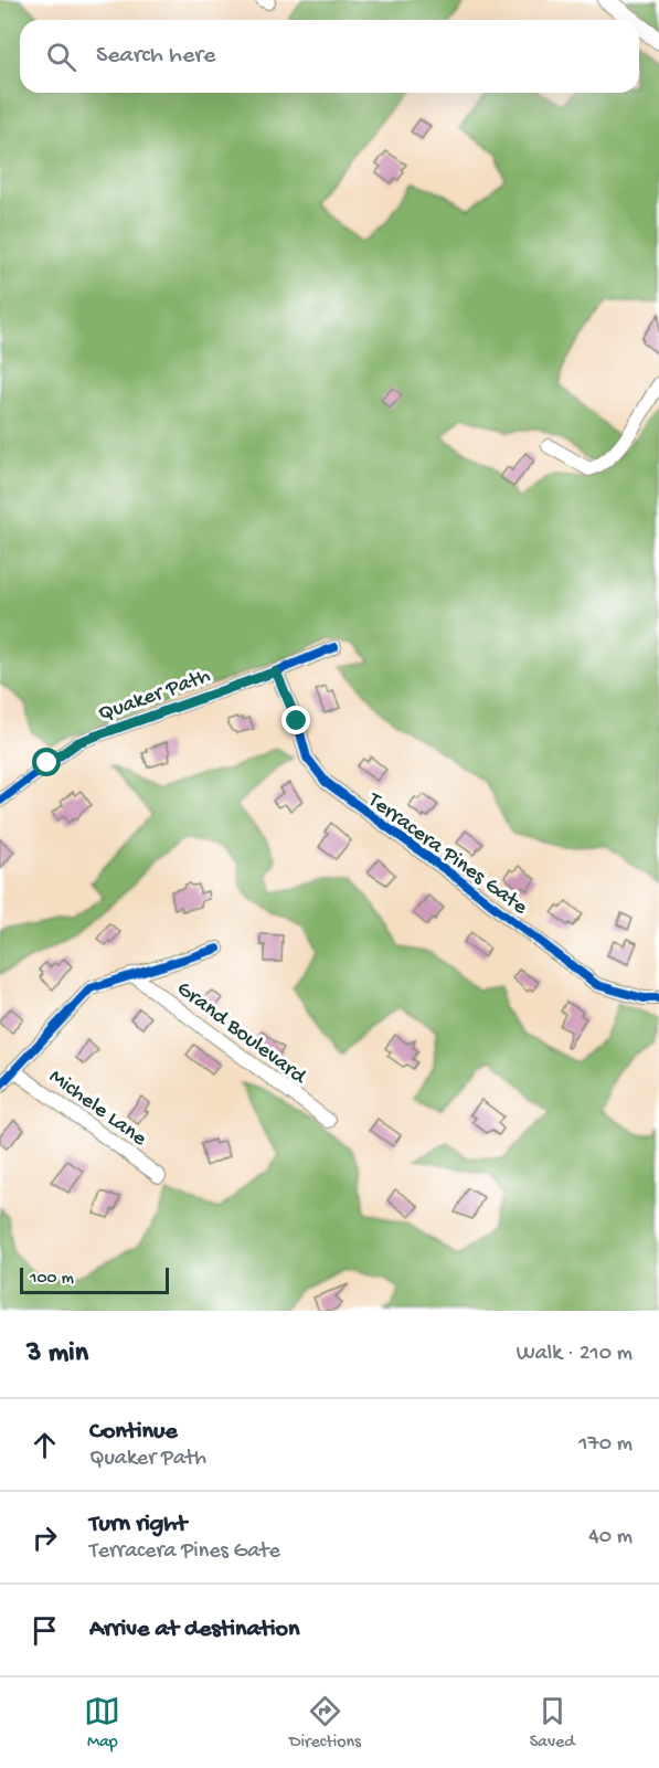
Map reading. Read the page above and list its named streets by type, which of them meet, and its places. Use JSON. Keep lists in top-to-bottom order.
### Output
{
  "streets": {
    "street": [
      "Quaker Path",
      "Terracera Pines Gate",
      "Grand Boulevard",
      "Michele Lane"
    ]
  },
  "crossings": [
    ["Quaker Path", "Terracera Pines Gate"]
  ],
  "scale_bar": "100 m",
  "page": {
    "search": "Search here",
    "scale": "100 m",
    "heading": ["3 min", "Walk · 210 m"],
    "list": [
      ["Continue", "Quaker Path", "170 m"],
      ["Turn right", "Terracera Pines Gate", "40 m"],
      "Arrive at destination"
    ],
    "nav": ["Map", "Directions", "Saved"]
  }
}
